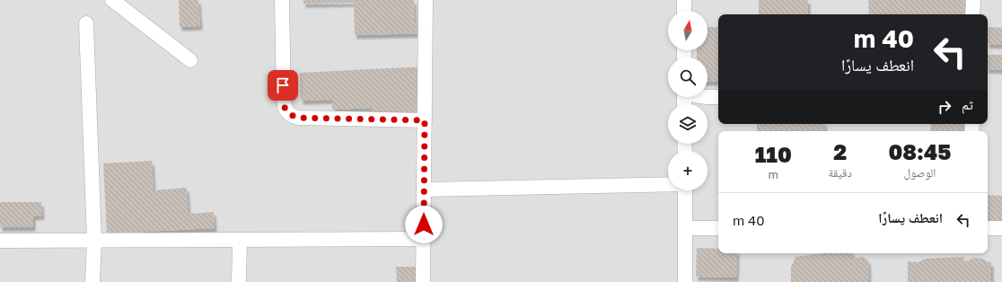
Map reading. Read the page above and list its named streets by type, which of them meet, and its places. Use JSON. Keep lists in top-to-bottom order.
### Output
{
  "north": "top",
  "page": {
    "map_buttons": "+",
    "turn": ["40 m", "انعطف يسارًا"],
    "then": "ثم",
    "eta": [
      "08:45",
      "الوصول",
      "2",
      "دقيقة",
      "110",
      "m"
    ],
    "list": [
      {
        "name": "انعطف يسارًا",
        "value": "40 m"
      }
    ]
  }
}
